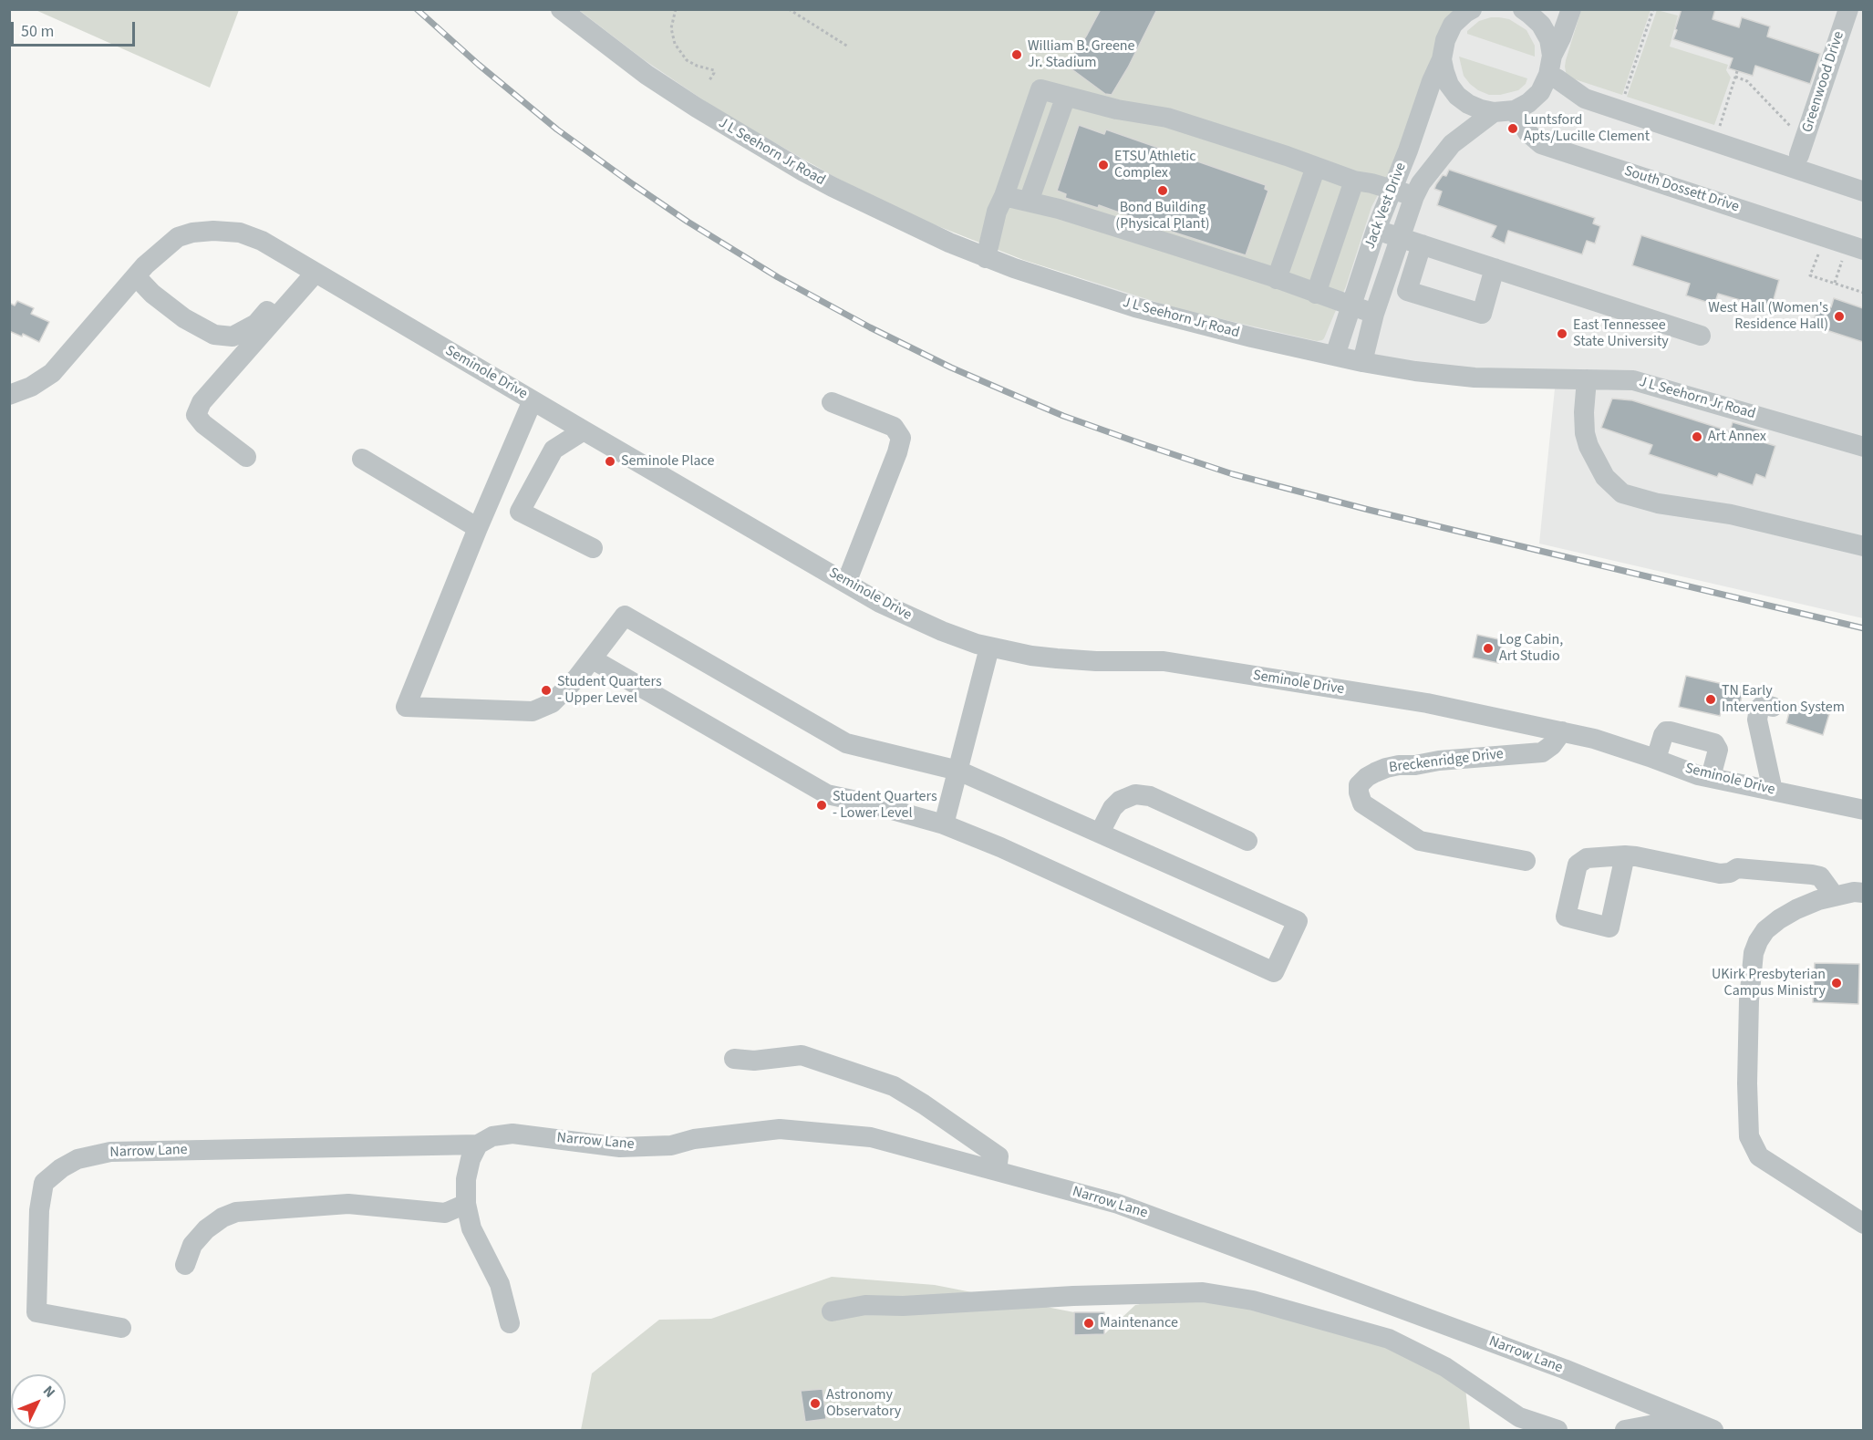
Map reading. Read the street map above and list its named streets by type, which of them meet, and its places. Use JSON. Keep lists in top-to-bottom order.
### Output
{
  "streets": {
    "street": [
      "Greenwood Drive",
      "J L Seehorn Jr Road",
      "South Dossett Drive",
      "Jack Vest Drive",
      "Seminole Drive",
      "Breckenridge Drive",
      "Narrow Lane"
    ]
  },
  "crossings": [
    ["J L Seehorn Jr Road", "Jack Vest Drive"],
    ["Seminole Drive", "Breckenridge Drive"]
  ],
  "places": [
    "William B. Greene Jr. Stadium",
    "Luntsford Apts/Lucille Clement",
    "ETSU Athletic Complex",
    "Bond Building (Physical Plant)",
    "West Hall (Women's Residence Hall)",
    "East Tennessee State University",
    "Art Annex",
    "Seminole Place",
    "Log Cabin, Art Studio",
    "Student Quarters - Upper Level",
    "TN Early Intervention System",
    "Student Quarters - Lower Level",
    "UKirk Presbyterian Campus Ministry",
    "Maintenance",
    "Astronomy Observatory"
  ],
  "scale_bar": "50 m",
  "north": "top right"
}
